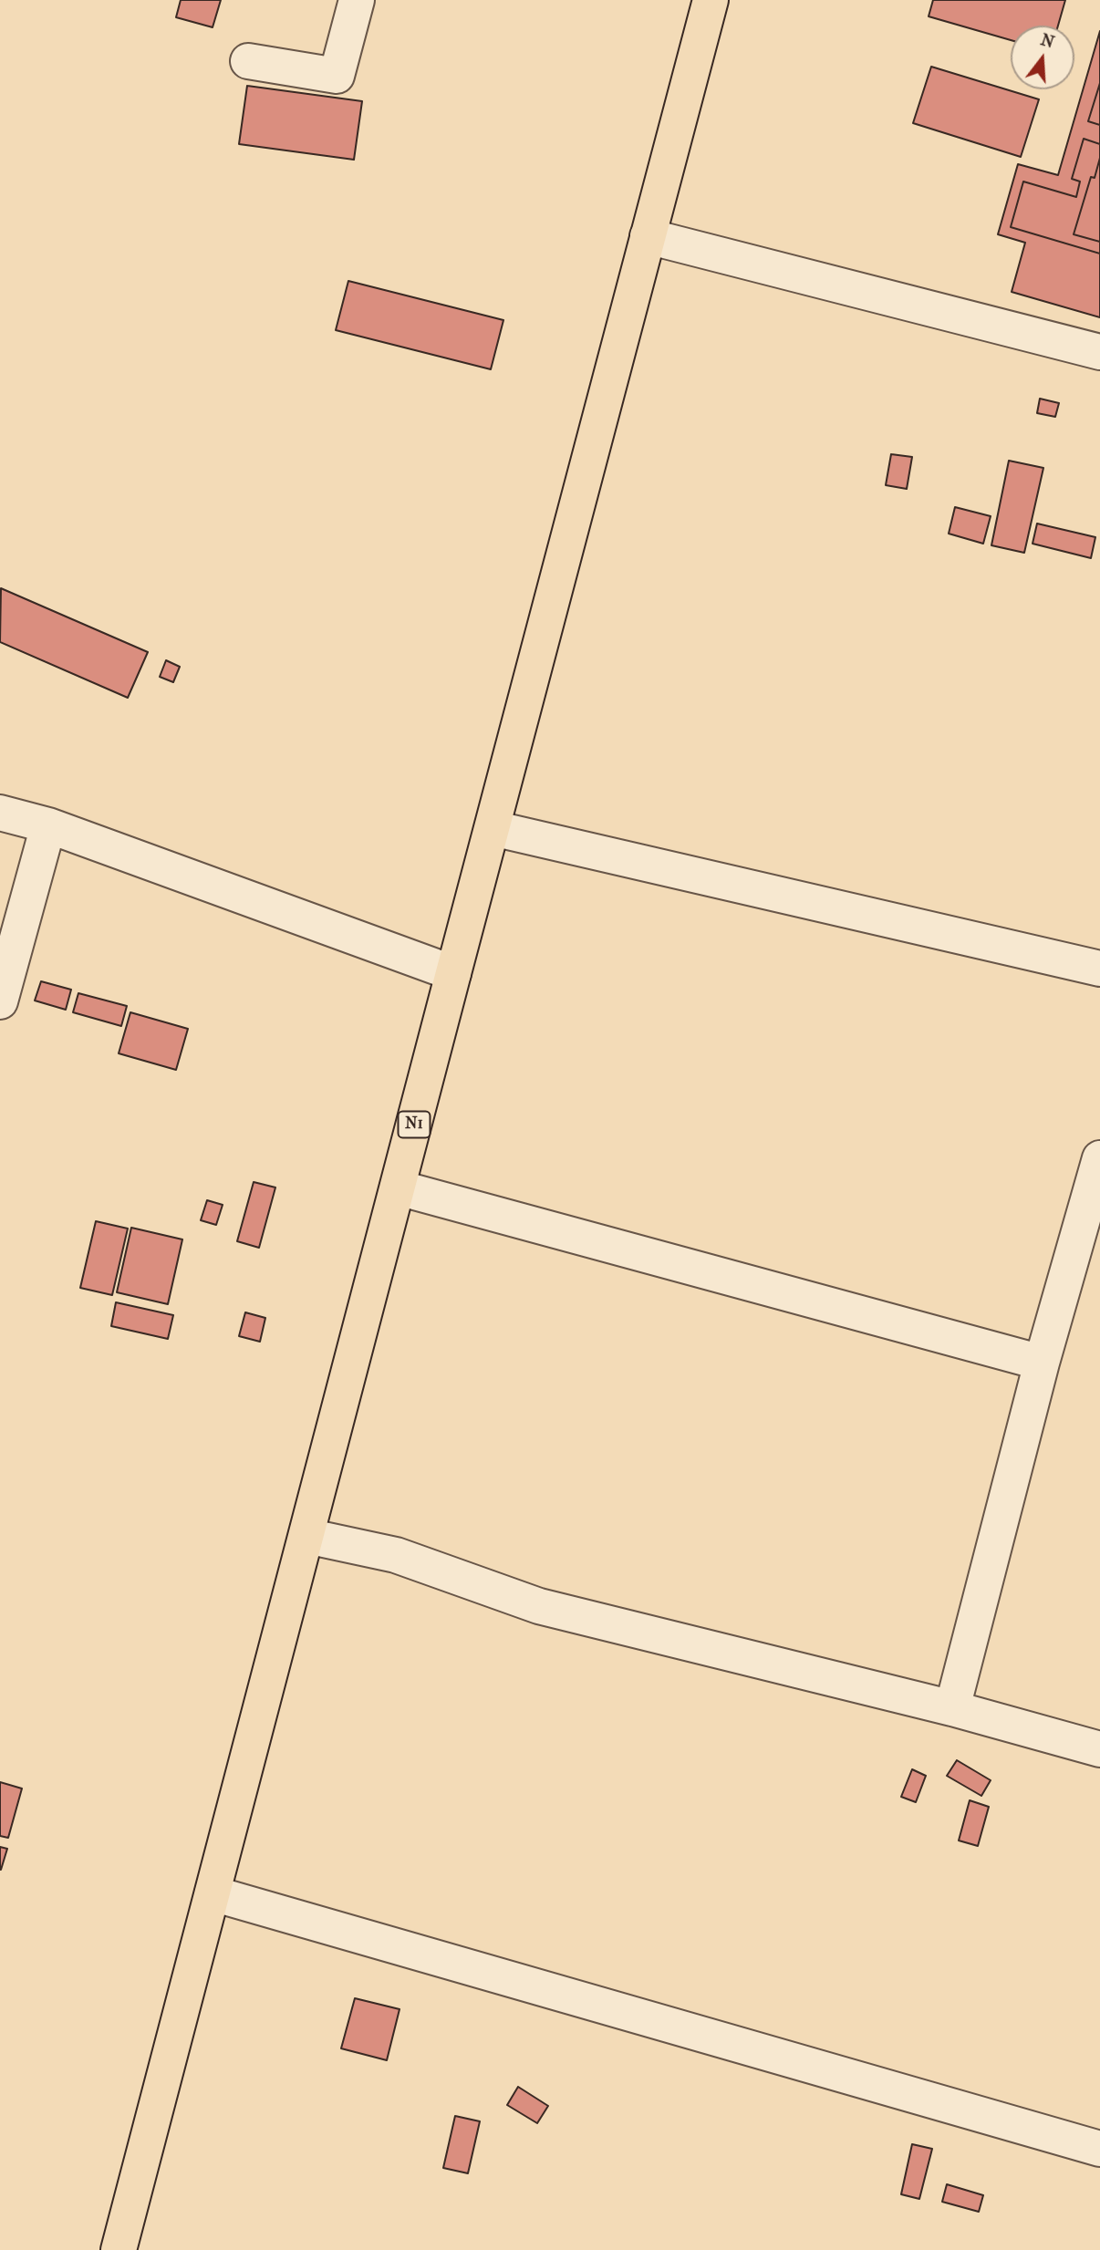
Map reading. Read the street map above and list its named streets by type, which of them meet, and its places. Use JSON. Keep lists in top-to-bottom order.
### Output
{
  "streets": {
    "highway": ["N1"]
  },
  "north": "top"
}
